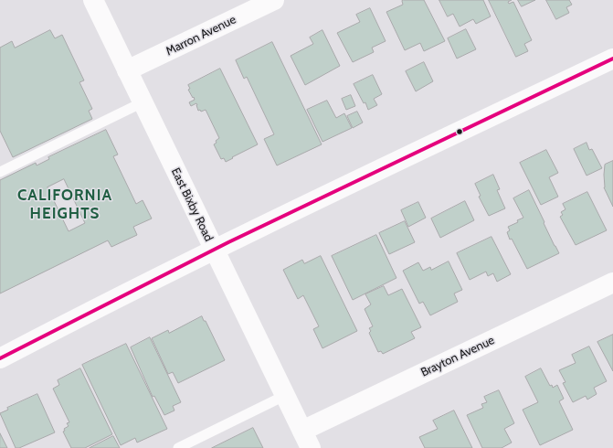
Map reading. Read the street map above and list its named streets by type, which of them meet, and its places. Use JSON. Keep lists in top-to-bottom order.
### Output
{
  "streets": {
    "street": ["Marron Avenue", "East Bixby Road", "Brayton Avenue"]
  },
  "crossings": [
    ["Marron Avenue", "East Bixby Road"],
    ["East Bixby Road", "Brayton Avenue"]
  ],
  "districts": ["CALIFORNIA HEIGHTS"]
}
